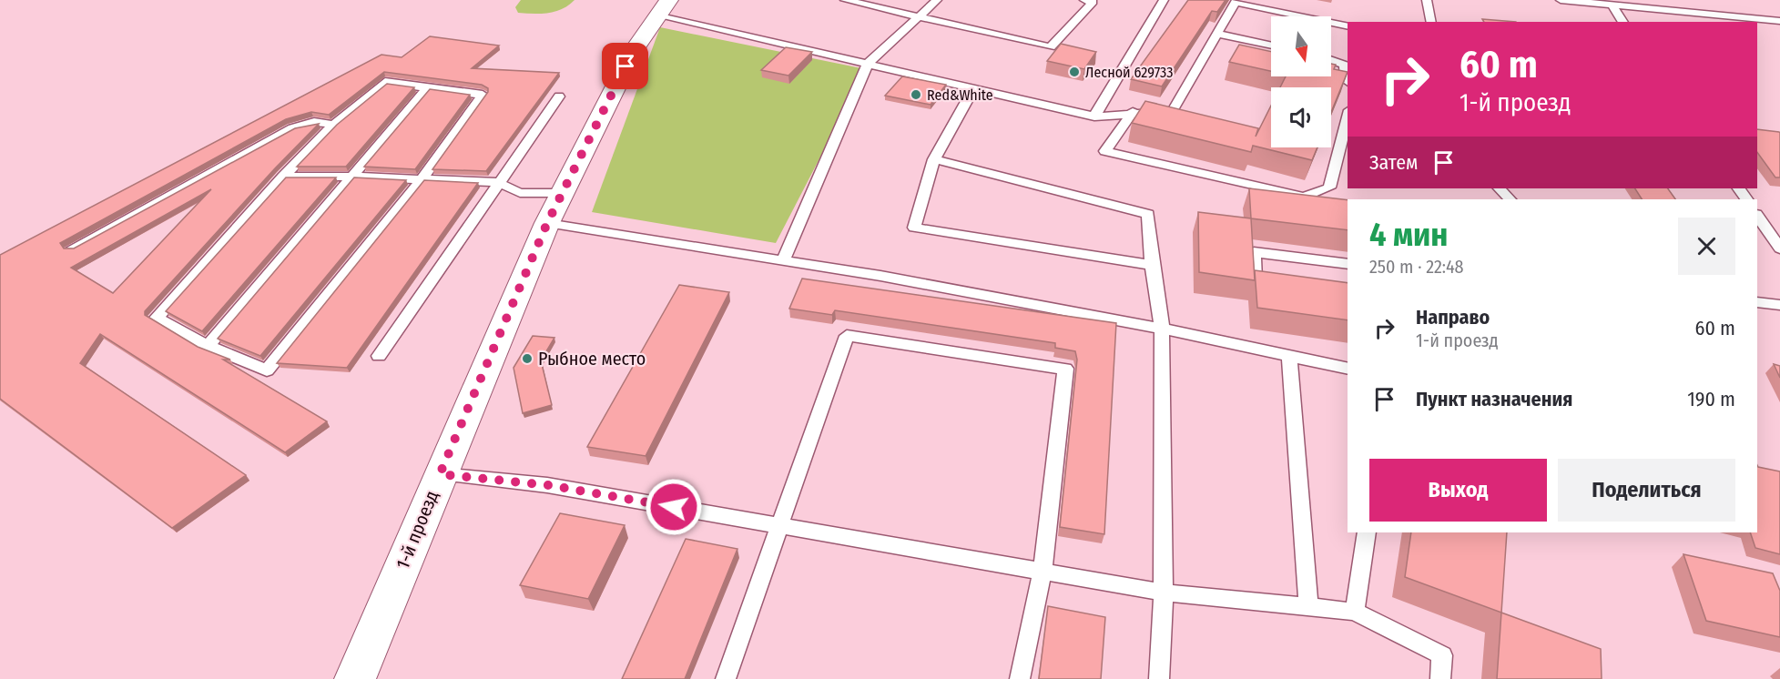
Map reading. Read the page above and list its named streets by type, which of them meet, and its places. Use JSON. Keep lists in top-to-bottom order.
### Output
{
  "streets": {
    "street": ["1-й проезд"]
  },
  "places": ["Лесной 629733", "Red&White", "Рыбное место"],
  "north": "bottom",
  "page": {
    "turn": ["60 m", "1-й проезд"],
    "then": "Затем",
    "heading": ["4 мин", "250 m · 22:48"],
    "list": [
      {
        "name": "Направо",
        "note": "1-й проезд",
        "value": "60 m"
      },
      {
        "name": "Пункт назначения",
        "value": "190 m"
      }
    ],
    "buttons": ["Выход", "Поделиться"]
  }
}
